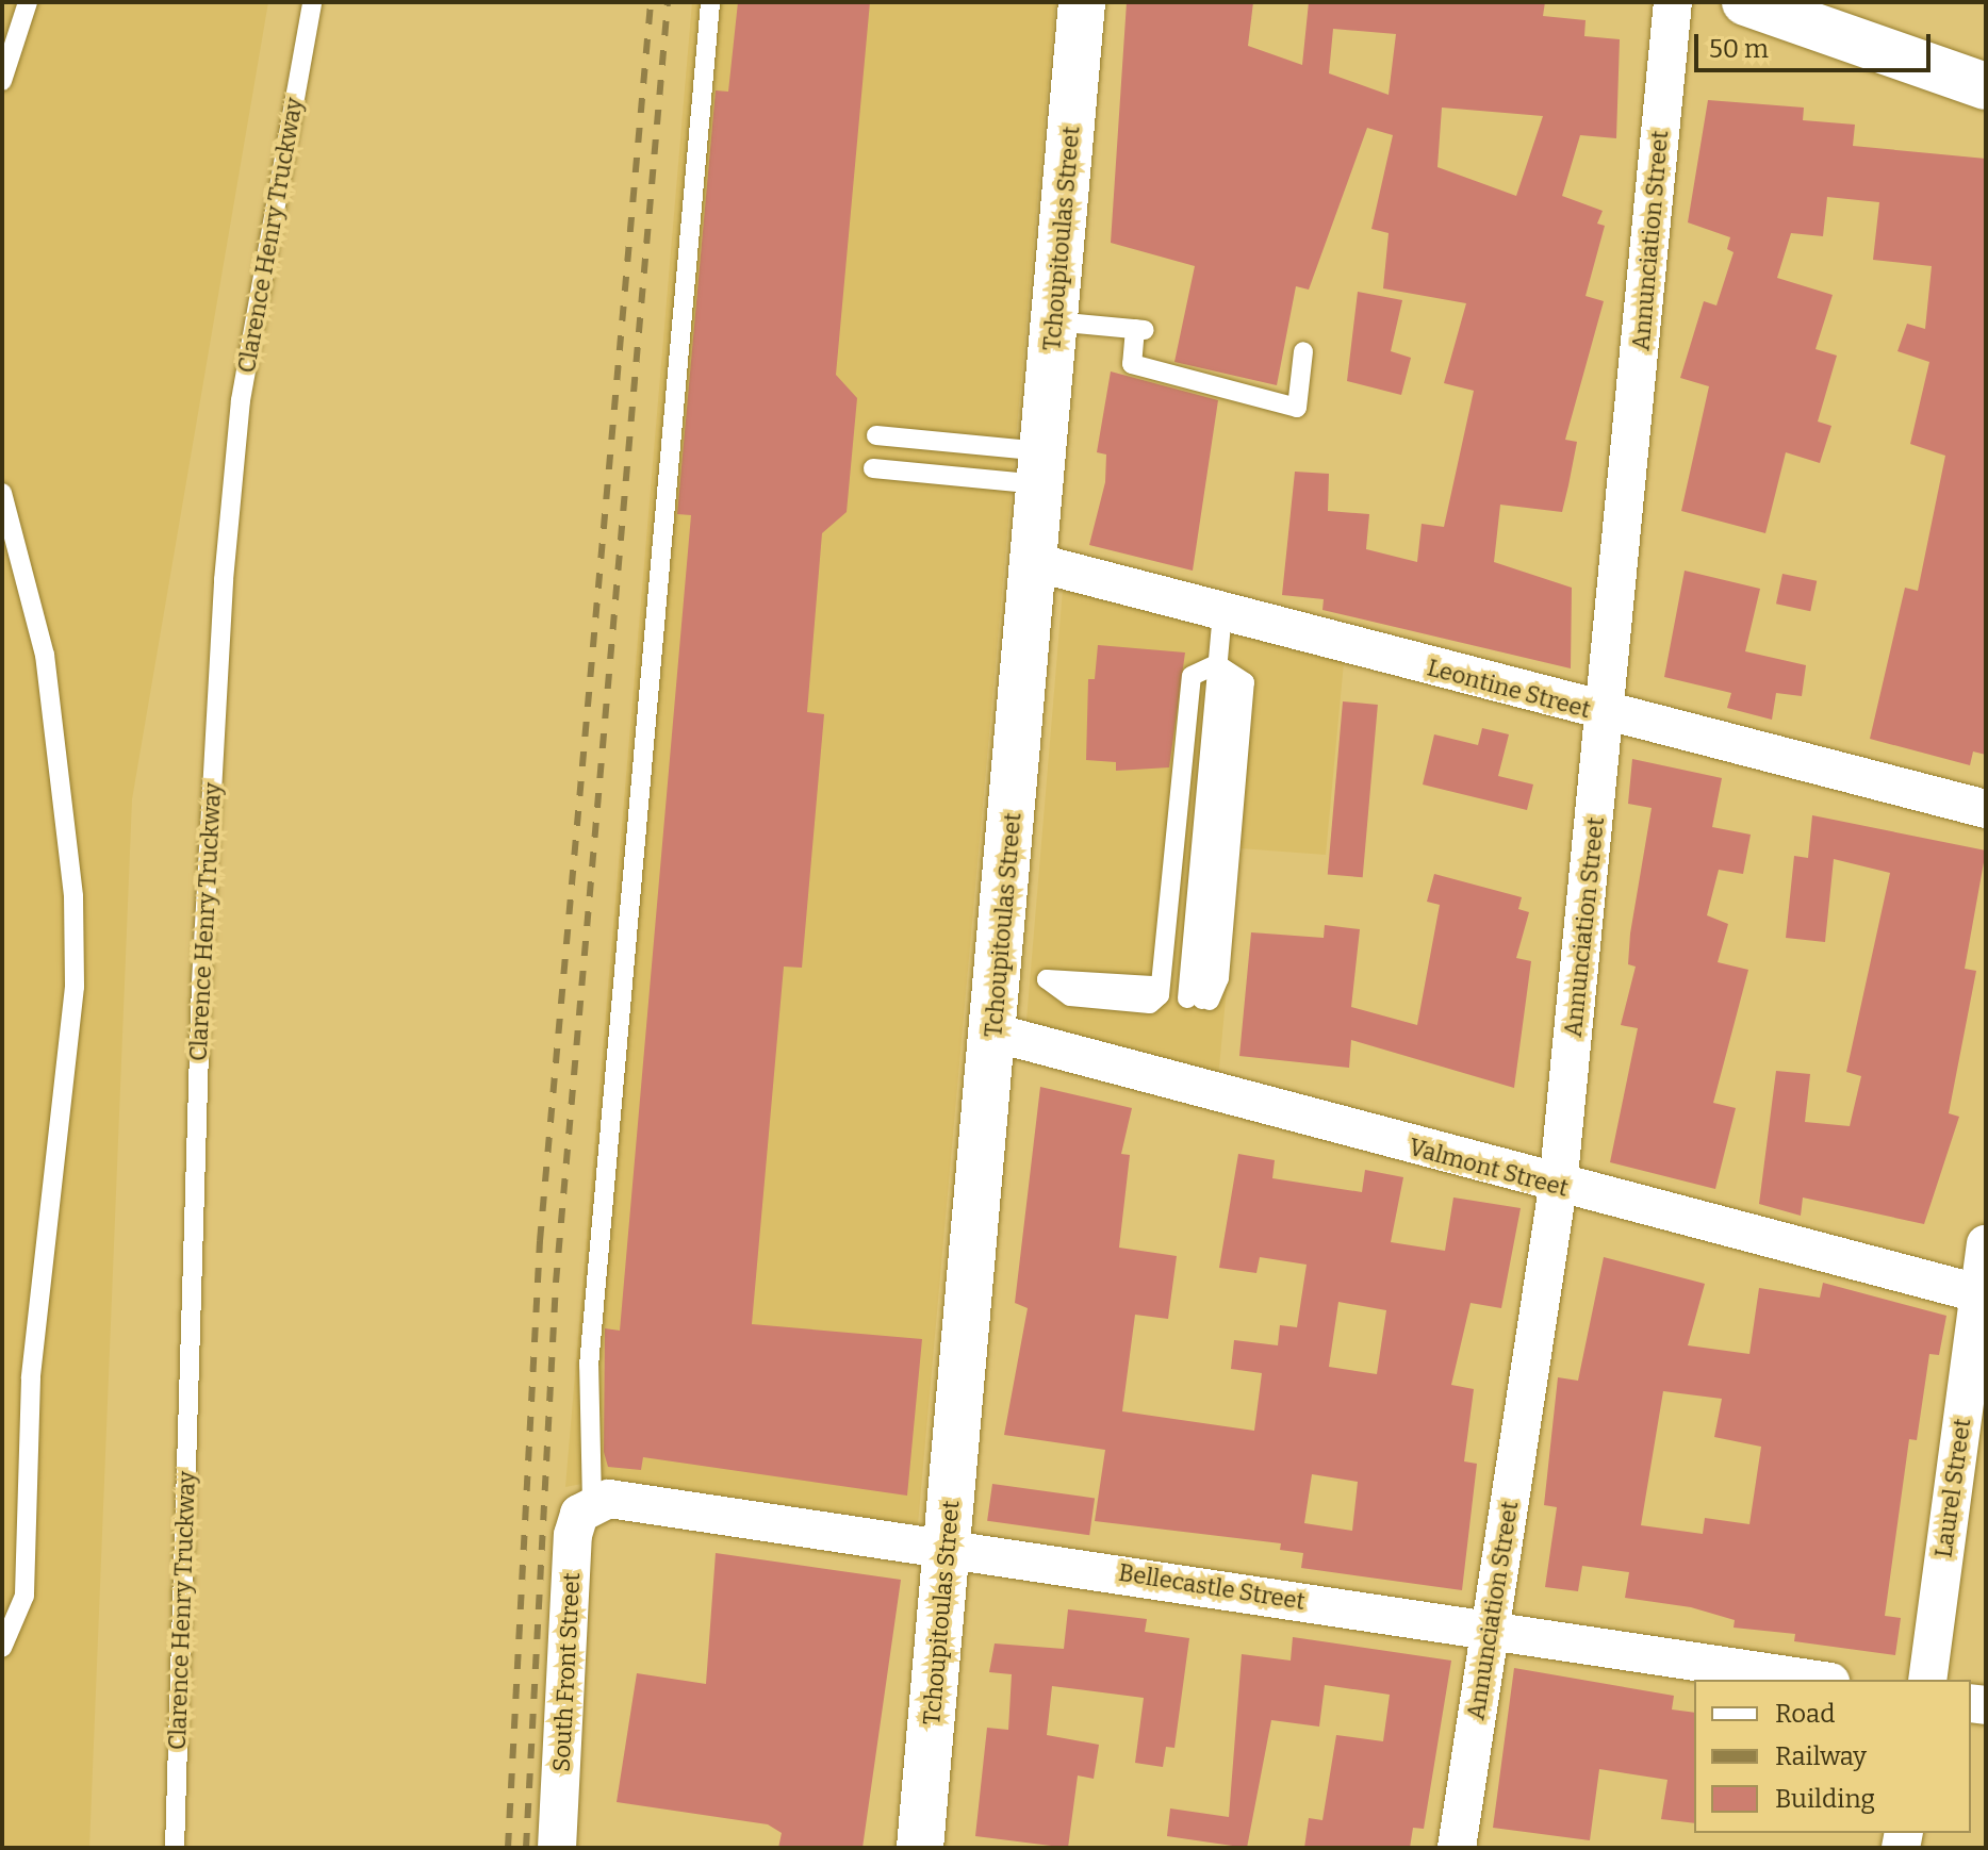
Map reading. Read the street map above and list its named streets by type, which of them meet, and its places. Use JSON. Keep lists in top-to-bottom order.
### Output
{
  "streets": {
    "street": [
      "Tchoupitoulas Street",
      "Annunciation Street",
      "Leontine Street",
      "Valmont Street",
      "Laurel Street",
      "Bellecastle Street",
      "South Front Street"
    ],
    "lane": ["Clarence Henry Truckway"]
  },
  "crossings": [
    ["Tchoupitoulas Street", "Leontine Street"],
    ["Tchoupitoulas Street", "Valmont Street"],
    ["Tchoupitoulas Street", "Bellecastle Street"],
    ["Annunciation Street", "Leontine Street"],
    ["Annunciation Street", "Valmont Street"],
    ["Annunciation Street", "Bellecastle Street"],
    ["Valmont Street", "Laurel Street"],
    ["Bellecastle Street", "South Front Street"]
  ],
  "legend": ["Road", "Railway", "Building"],
  "scale_bar": "50 m"
}
